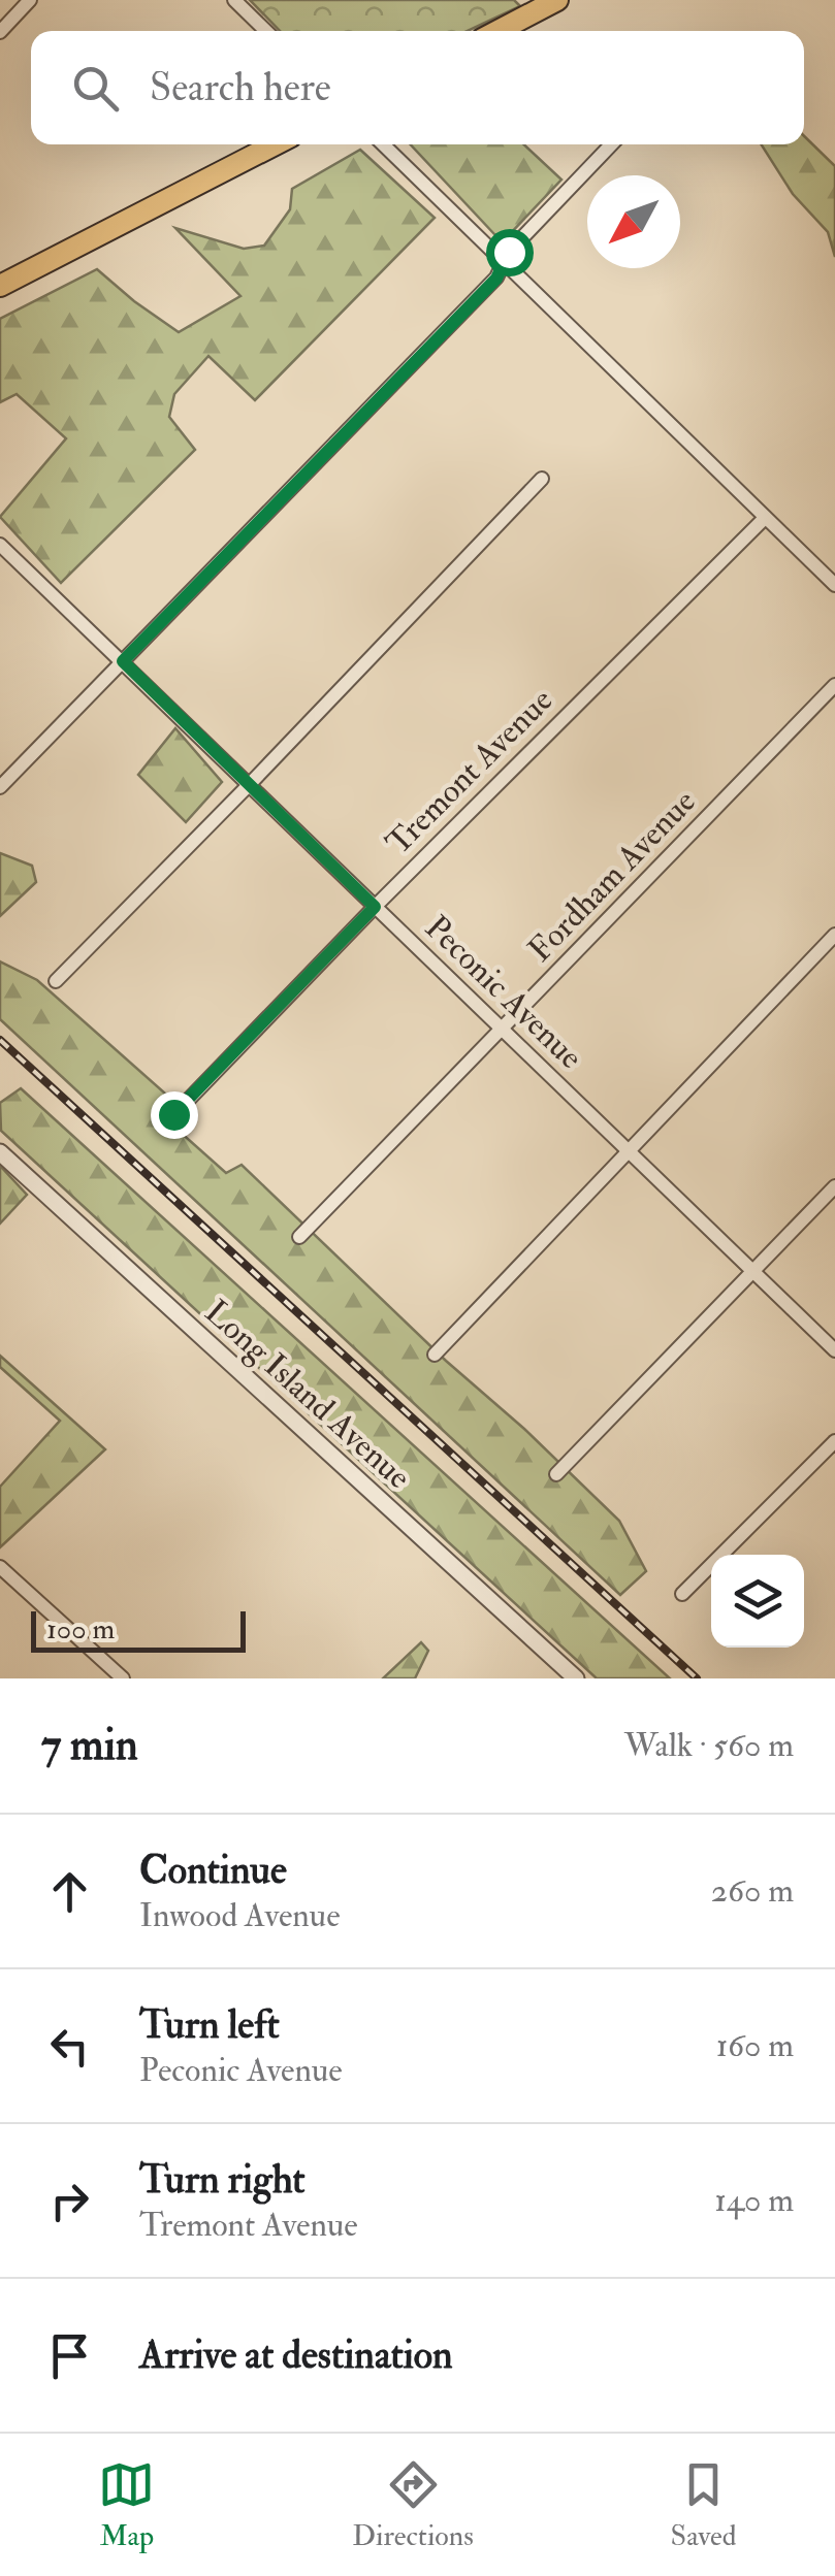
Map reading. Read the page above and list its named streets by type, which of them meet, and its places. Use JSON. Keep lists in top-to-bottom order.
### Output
{
  "streets": {
    "street": [
      "Tremont Avenue",
      "Fordham Avenue",
      "Peconic Avenue",
      "Long Island Avenue"
    ]
  },
  "crossings": [
    ["Tremont Avenue", "Peconic Avenue"],
    ["Fordham Avenue", "Peconic Avenue"]
  ],
  "scale_bar": "100 m",
  "north": "bottom left",
  "page": {
    "search": "Search here",
    "scale": "100 m",
    "heading": ["7 min", "Walk · 560 m"],
    "list": [
      ["Continue", "Inwood Avenue", "260 m"],
      ["Turn left", "Peconic Avenue", "160 m"],
      ["Turn right", "Tremont Avenue", "140 m"],
      "Arrive at destination"
    ],
    "nav": ["Map", "Directions", "Saved"]
  }
}
